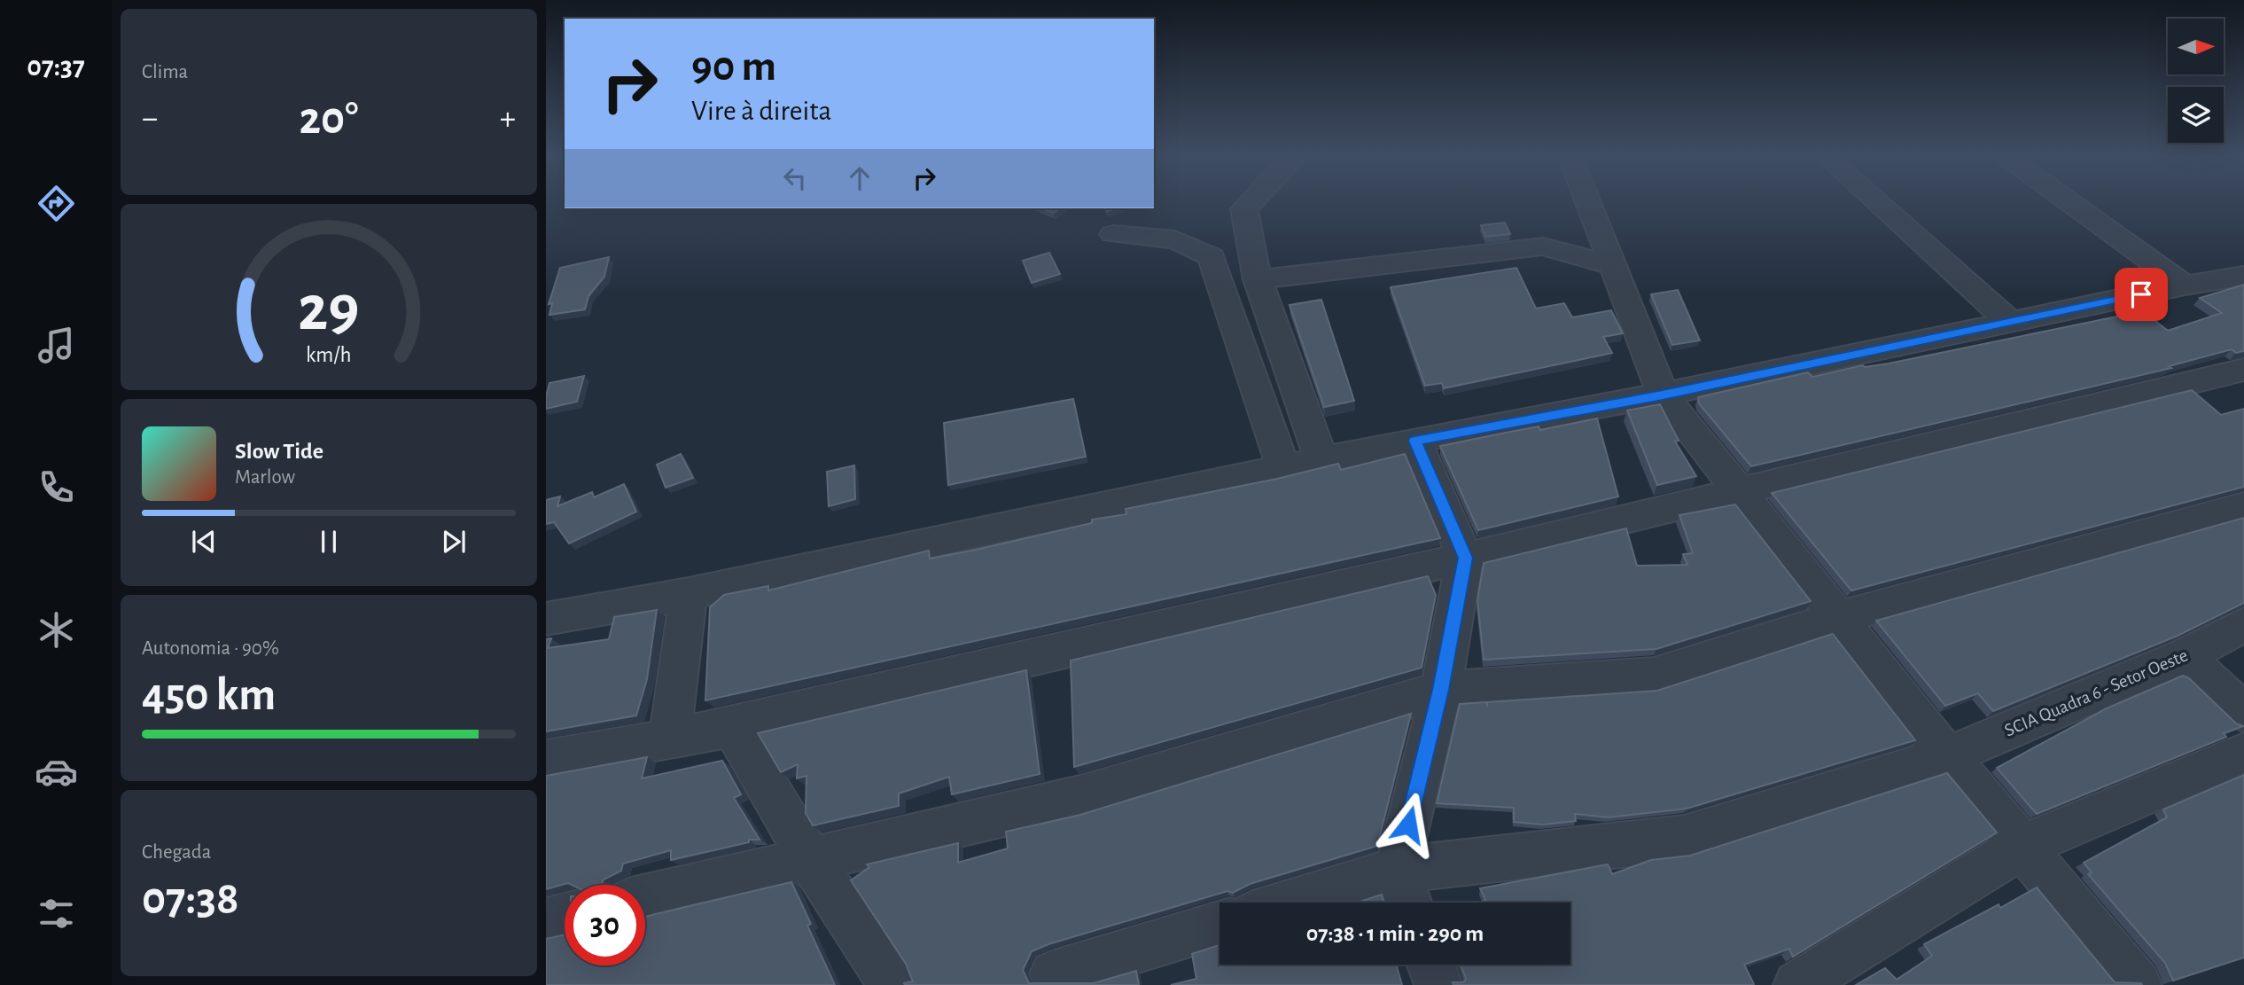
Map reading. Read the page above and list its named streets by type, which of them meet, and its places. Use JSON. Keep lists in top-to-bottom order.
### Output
{
  "streets": {
    "street": ["SCIA Quadra 6 - Setor Oeste"]
  },
  "north": "right",
  "page": {
    "tabs": "07:37",
    "tile": [
      "Clima",
      ["Autonomia · 90%", "450 km"],
      ["Chegada", "07:38"]
    ],
    "turn": ["90 m", "Vire à direita"],
    "heat": ["−", "20°", "+"],
    "song": ["Slow Tide", "Marlow"],
    "limit": "30",
    "trip": "07:38 · 1 min · 290 m",
    "gauge": ["29", "km/h"]
  }
}
